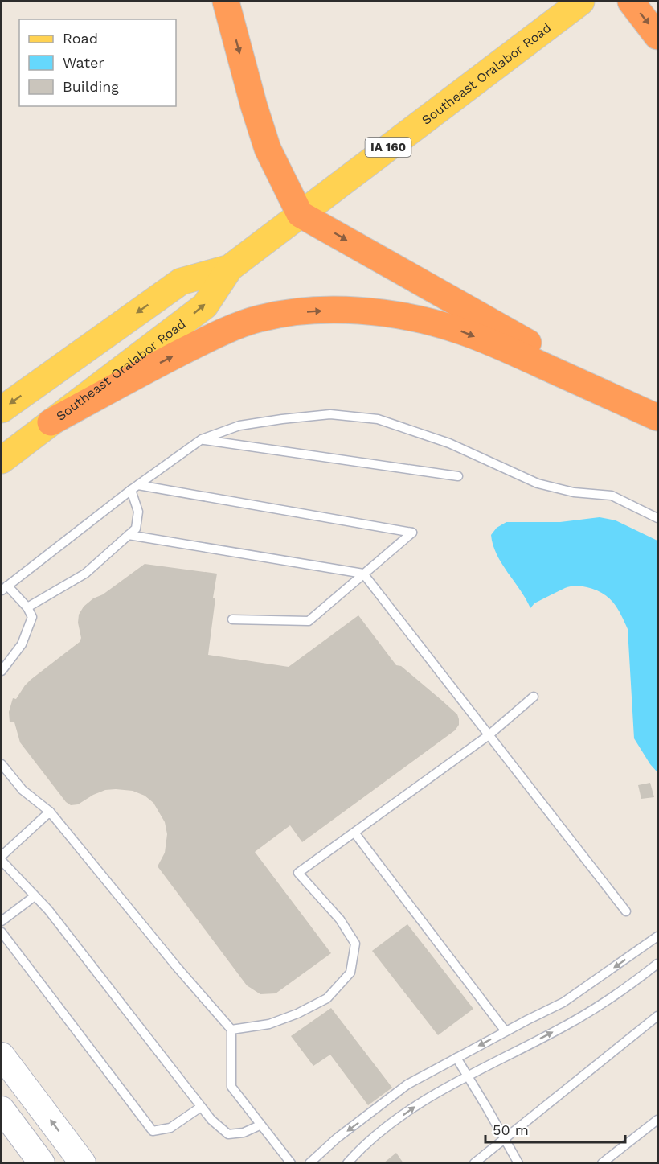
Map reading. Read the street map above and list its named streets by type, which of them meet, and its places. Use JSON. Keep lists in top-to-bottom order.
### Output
{
  "streets": {
    "main road": ["Southeast Oralabor Road", "IA 160"]
  },
  "legend": ["Road", "Water", "Building"],
  "scale_bar": "50 m"
}
